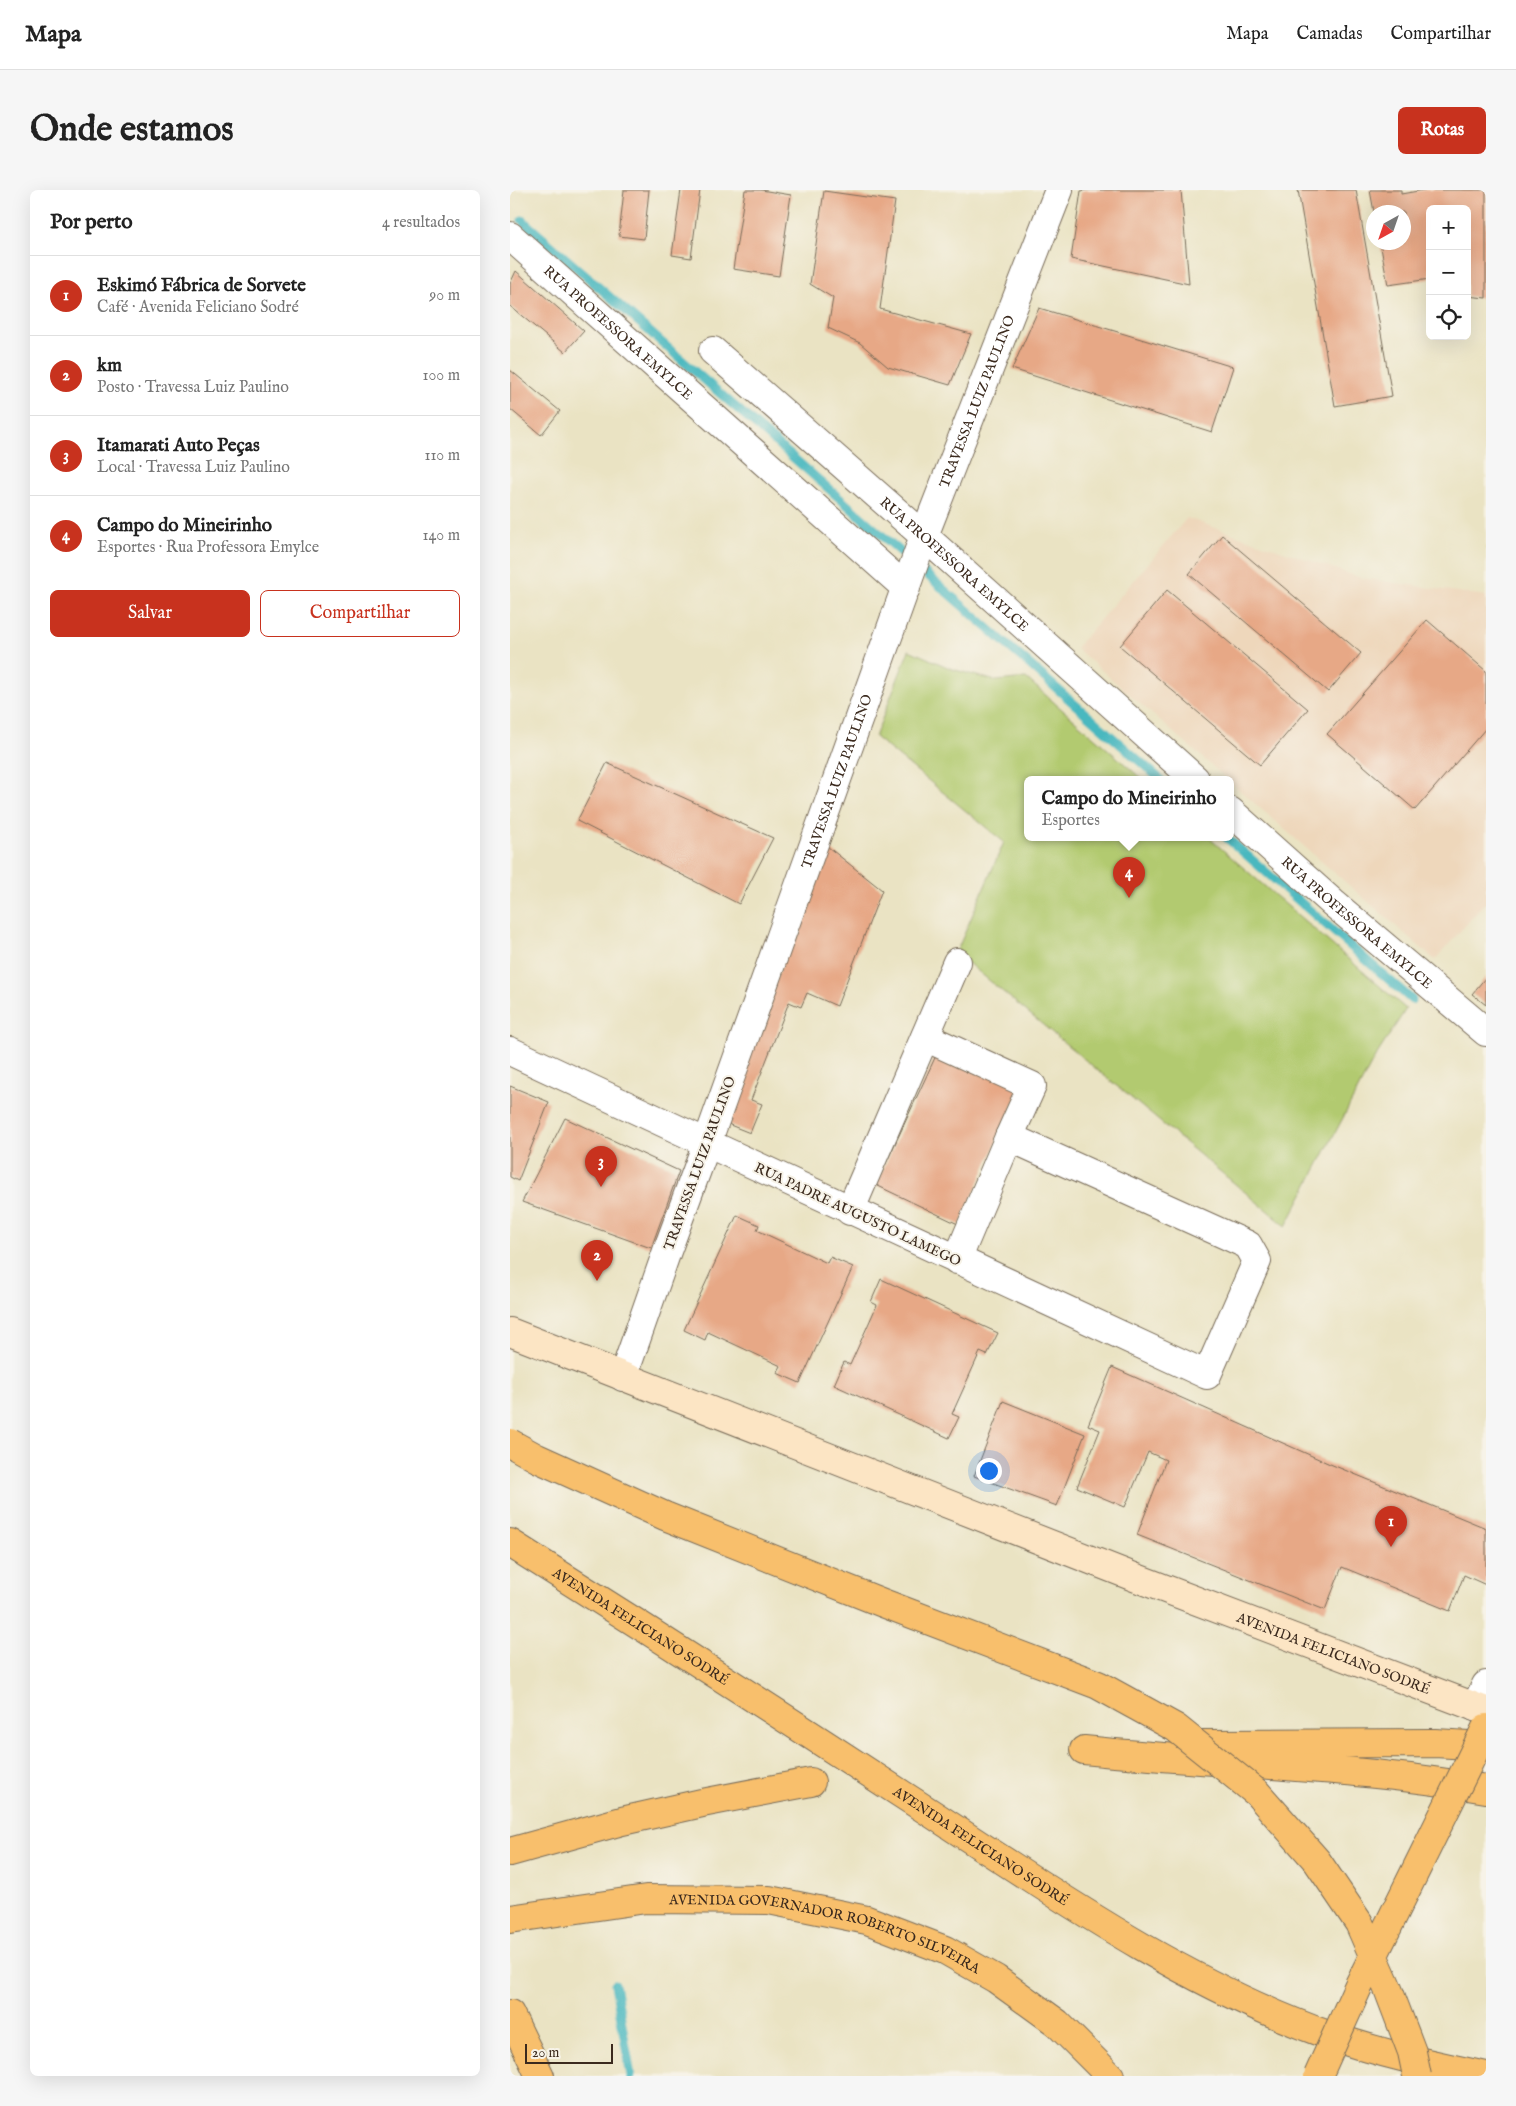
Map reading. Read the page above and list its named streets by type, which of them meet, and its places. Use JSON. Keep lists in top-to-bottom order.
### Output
{
  "streets": {
    "main road": ["AVENIDA FELICIANO SODRÉ", "AVENIDA GOVERNADOR ROBERTO SILVEIRA"],
    "street": ["RUA PROFESSORA EMYLCE", "TRAVESSA LUIZ PAULINO", "RUA PADRE AUGUSTO LAMEGO"]
  },
  "crossings": [
    ["RUA PROFESSORA EMYLCE", "TRAVESSA LUIZ PAULINO"],
    ["TRAVESSA LUIZ PAULINO", "RUA PADRE AUGUSTO LAMEGO"],
    ["TRAVESSA LUIZ PAULINO", "AVENIDA FELICIANO SODRÉ"]
  ],
  "scale_bar": "20 m",
  "north": "bottom left",
  "page": {
    "header": "Mapa",
    "nav": ["Mapa", "Camadas", "Compartilhar"],
    "buttons": [
      "Rotas",
      ["Salvar", "Compartilhar"]
    ],
    "title": "Onde estamos",
    "heading": ["Por perto", "4 resultados"],
    "map_buttons": ["+", "−"],
    "list": [
      {
        "mark": "1",
        "name": "Eskimó Fábrica de Sorvete",
        "note": "Café · Avenida Feliciano Sodré",
        "value": "90 m"
      },
      {
        "mark": "2",
        "name": "km",
        "note": "Posto · Travessa Luiz Paulino",
        "value": "100 m"
      },
      {
        "mark": "3",
        "name": "Itamarati Auto Peças",
        "note": "Local · Travessa Luiz Paulino",
        "value": "110 m"
      },
      {
        "mark": "4",
        "name": "Campo do Mineirinho",
        "note": "Esportes · Rua Professora Emylce",
        "value": "140 m"
      }
    ],
    "popup": ["Campo do Mineirinho", "Esportes"],
    "pins": [
      "4",
      "3",
      "2",
      "1"
    ],
    "scale": "20 m"
  }
}
